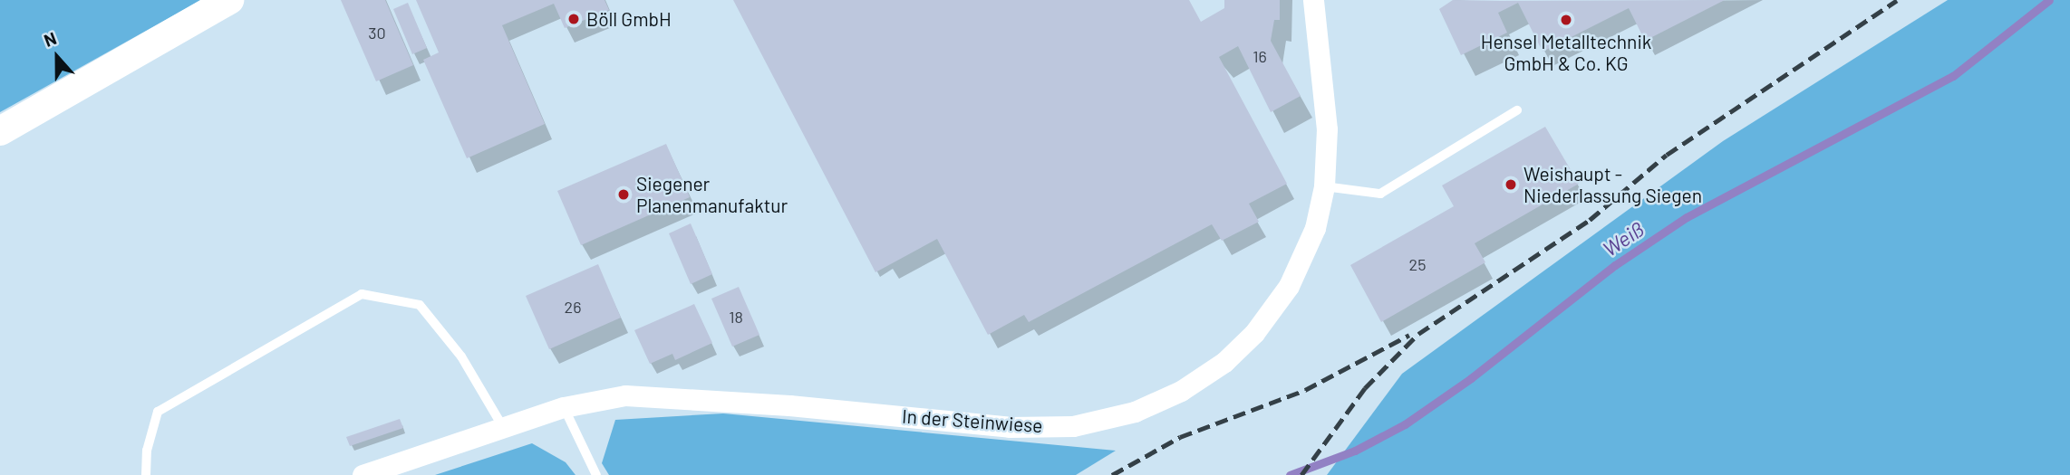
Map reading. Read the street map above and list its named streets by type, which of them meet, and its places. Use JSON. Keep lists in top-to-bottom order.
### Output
{
  "streets": {
    "street": ["In der Steinwiese"]
  },
  "water": ["Weiß"],
  "places": [
    "Böll GmbH",
    "Hensel Metalltechnik GmbH & Co. KG",
    "Weishaupt - Niederlassung Siegen",
    "Siegener Planenmanufaktur"
  ],
  "house_numbers": [
    "30",
    "16",
    "25",
    "26",
    "18"
  ],
  "north": "top"
}
